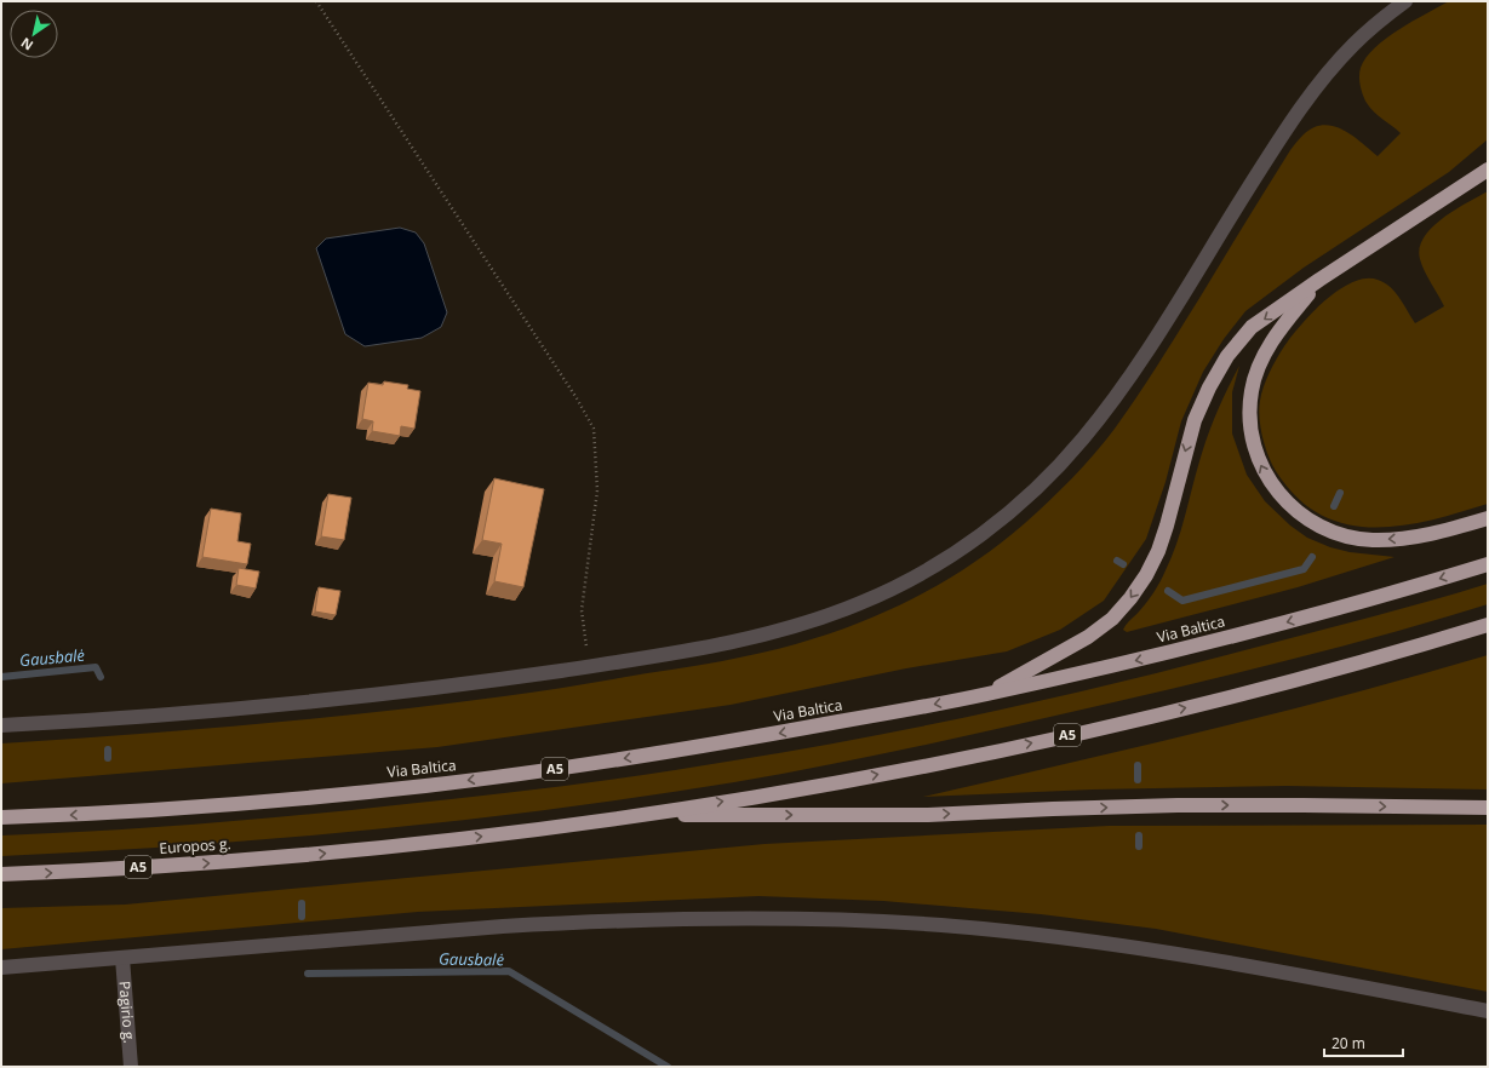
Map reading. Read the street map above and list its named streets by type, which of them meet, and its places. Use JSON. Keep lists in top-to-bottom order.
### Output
{
  "streets": {
    "highway": ["Via Baltica", "A5", "Europos g."],
    "street": ["Pagirio g."]
  },
  "crossings": [
    ["A5", "Europos g."]
  ],
  "one_way": ["Europos g."],
  "water": ["Gausbalė"],
  "scale_bar": "20 m",
  "north": "bottom left"
}
